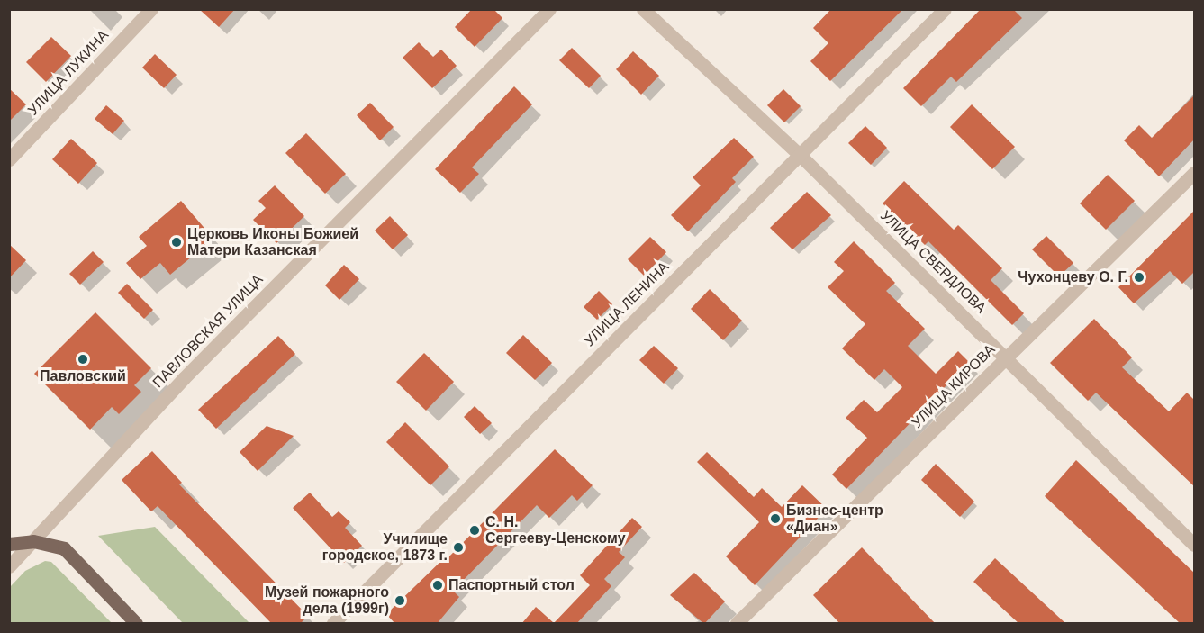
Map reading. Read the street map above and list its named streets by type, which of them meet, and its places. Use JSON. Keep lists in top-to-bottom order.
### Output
{
  "streets": {
    "street": [
      "УЛИЦА ЛУКИНА",
      "УЛИЦА СВЕРДЛОВА",
      "УЛИЦА ЛЕНИНА",
      "ПАВЛОВСКАЯ УЛИЦА",
      "УЛИЦА КИРОВА"
    ]
  },
  "crossings": [
    ["УЛИЦА СВЕРДЛОВА", "УЛИЦА ЛЕНИНА"],
    ["УЛИЦА СВЕРДЛОВА", "УЛИЦА КИРОВА"]
  ],
  "places": [
    "Церковь Иконы Божией Матери Казанская",
    "Чухонцеву О. Г.",
    "Павловский",
    "Бизнес-центр «Диан»",
    "С. Н. Сергееву-Ценскому",
    "Училище городское, 1873 г.",
    "Паспортный стол",
    "Музей пожарного дела (1999г)"
  ]
}
